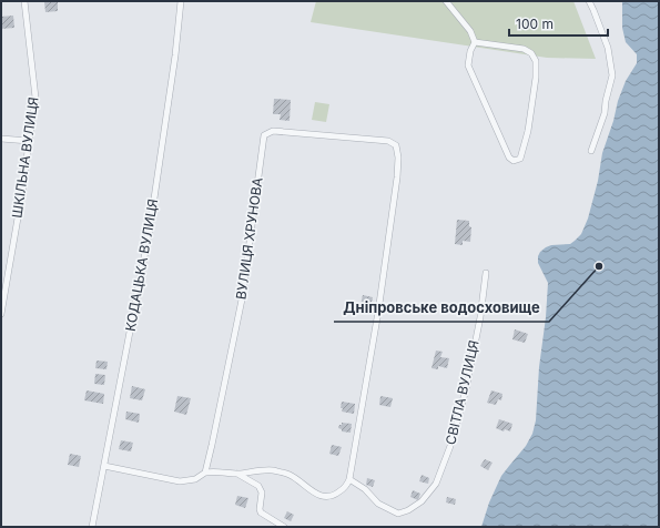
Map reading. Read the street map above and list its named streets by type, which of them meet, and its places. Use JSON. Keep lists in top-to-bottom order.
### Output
{
  "streets": {
    "street": [
      "ШКІЛЬНА ВУЛИЦЯ",
      "ВУЛИЦЯ ХРУНОВА",
      "КОДАЦЬКА ВУЛИЦЯ",
      "СВІТЛА ВУЛИЦЯ"
    ]
  },
  "crossings": [
    ["ВУЛИЦЯ ХРУНОВА", "СВІТЛА ВУЛИЦЯ"]
  ],
  "places": ["Дніпровське водосховище"],
  "scale_bar": "100 m"
}
